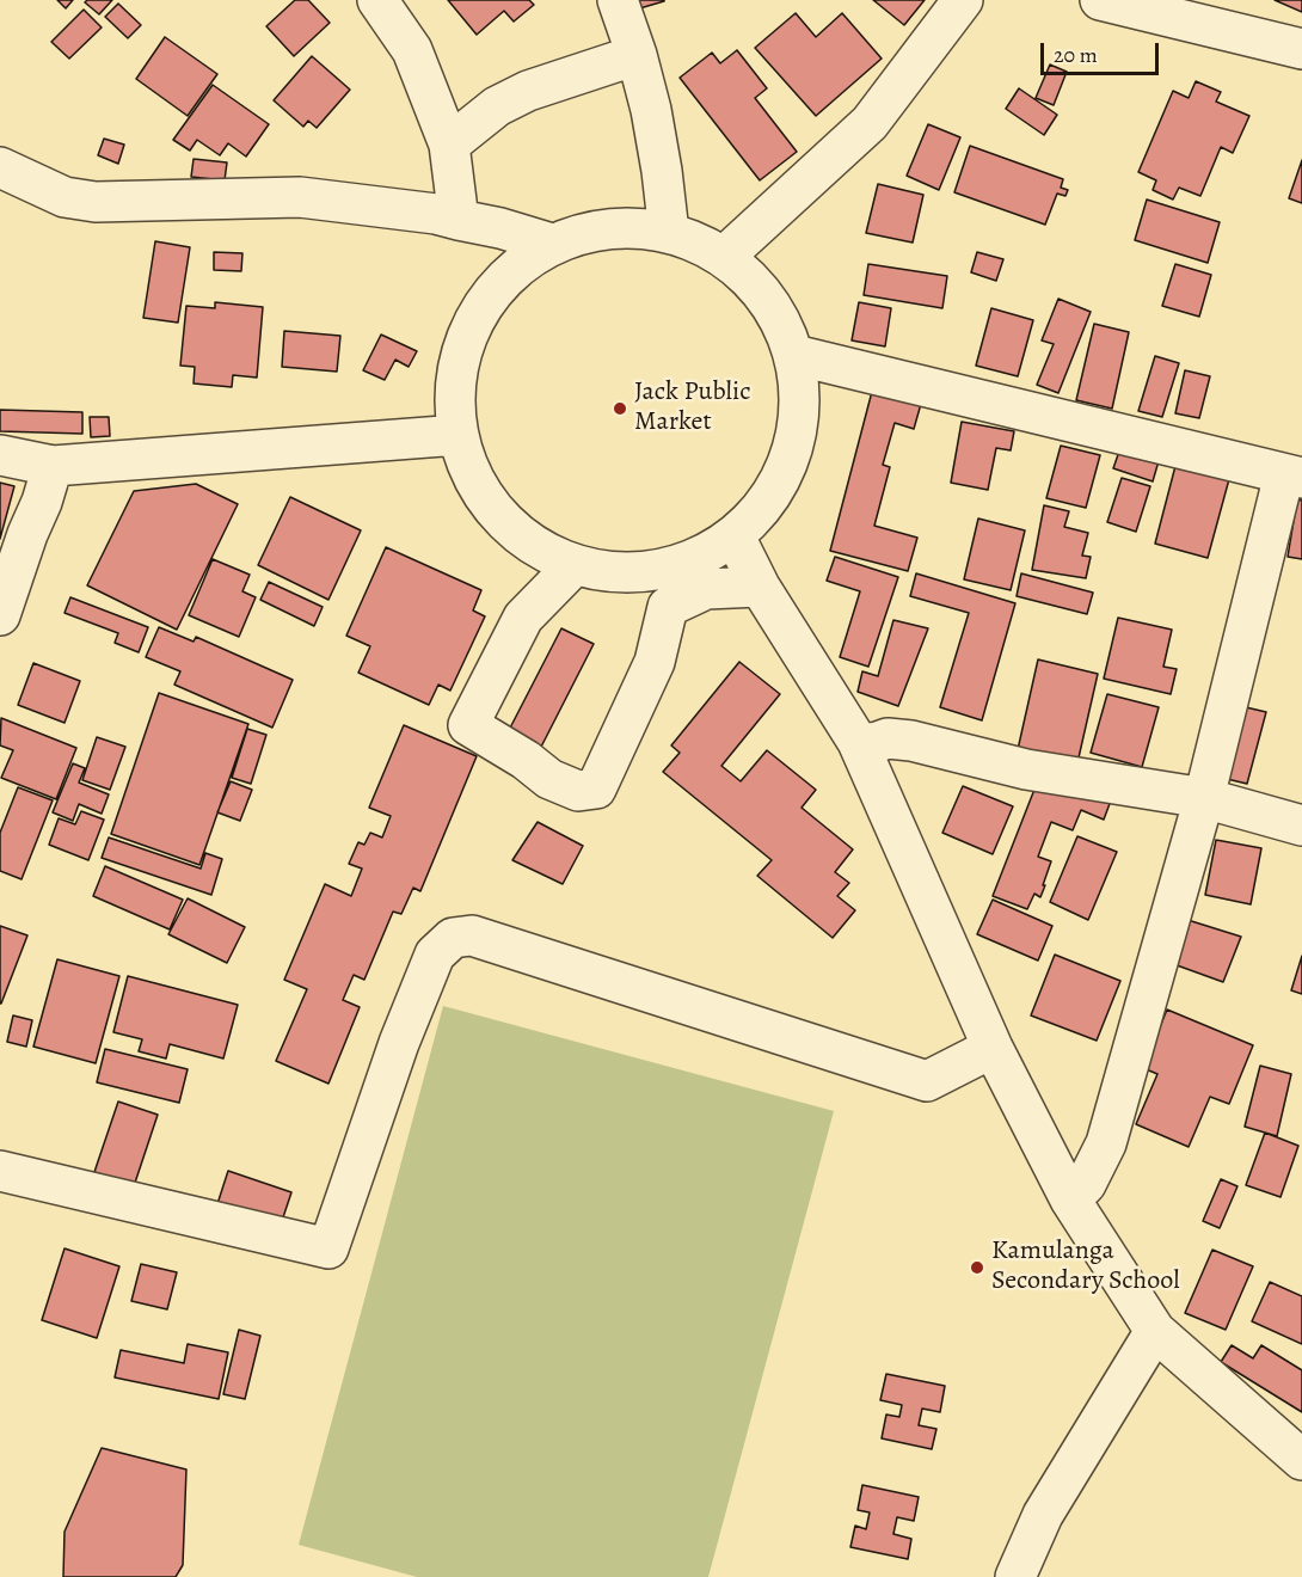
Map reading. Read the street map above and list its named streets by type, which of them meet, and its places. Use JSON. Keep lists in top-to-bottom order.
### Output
{
  "places": ["Jack Public Market", "Kamulanga Secondary School"],
  "scale_bar": "20 m"
}
